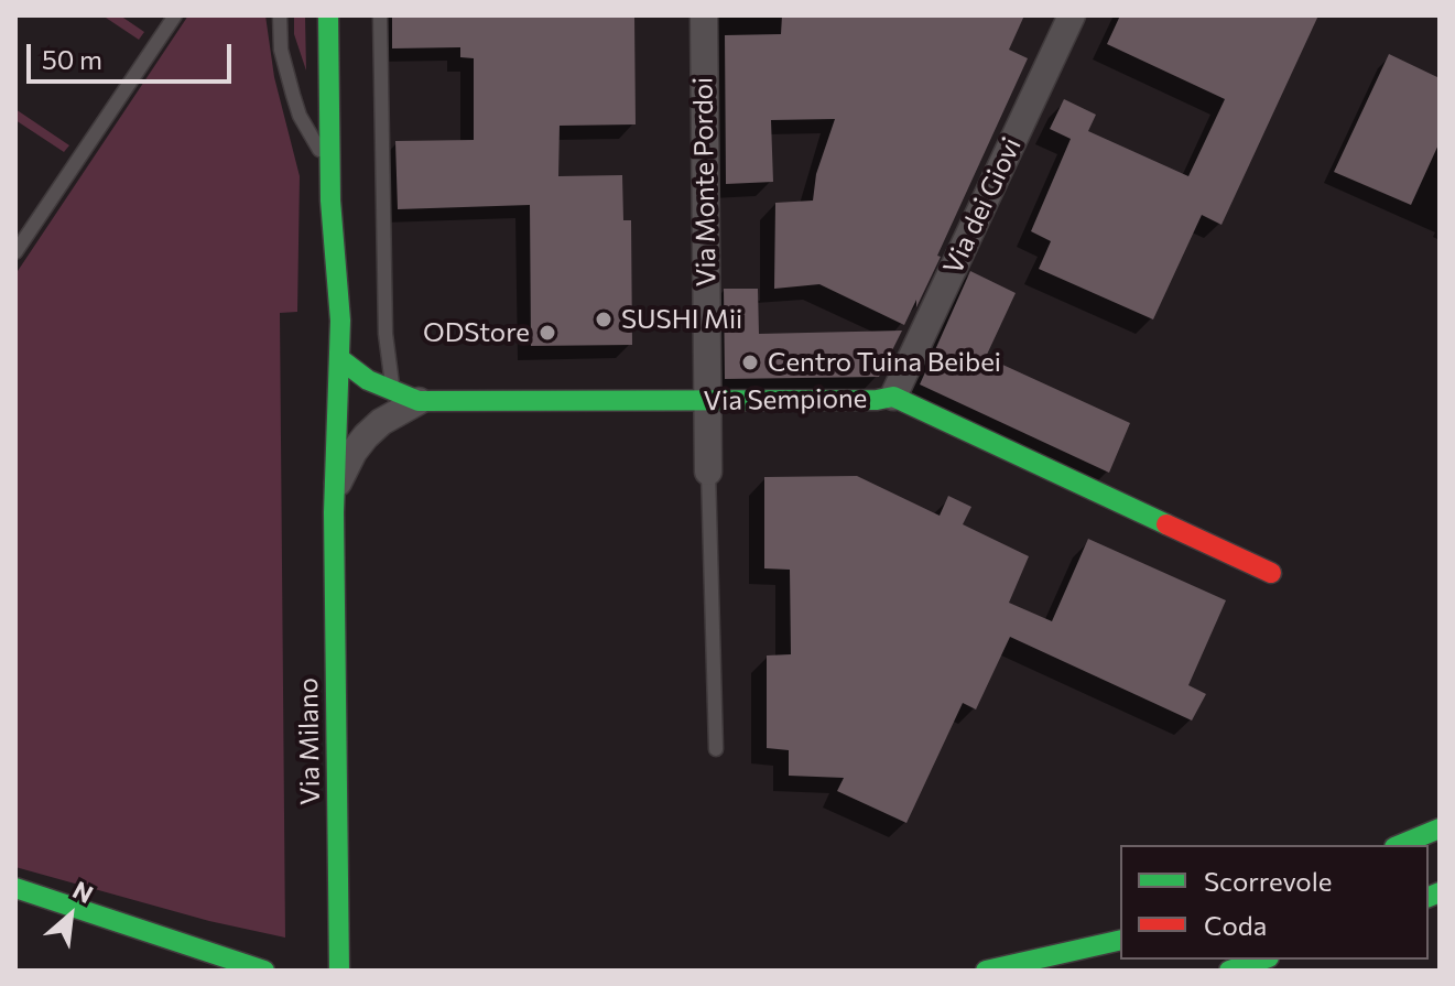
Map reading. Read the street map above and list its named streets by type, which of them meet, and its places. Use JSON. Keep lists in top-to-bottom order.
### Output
{
  "streets": {
    "main road": ["Via Sempione", "Via Milano"],
    "street": ["Via Monte Pordoi", "Via dei Giovi"]
  },
  "crossings": [
    ["Via Monte Pordoi", "Via Sempione"],
    ["Via dei Giovi", "Via Sempione"],
    ["Via Sempione", "Via Milano"]
  ],
  "places": ["SUSHI Mii", "ODStore", "Centro Tuina Beibei"],
  "legend": ["Scorrevole", "Coda"],
  "scale_bar": "50 m",
  "north": "top right"
}
